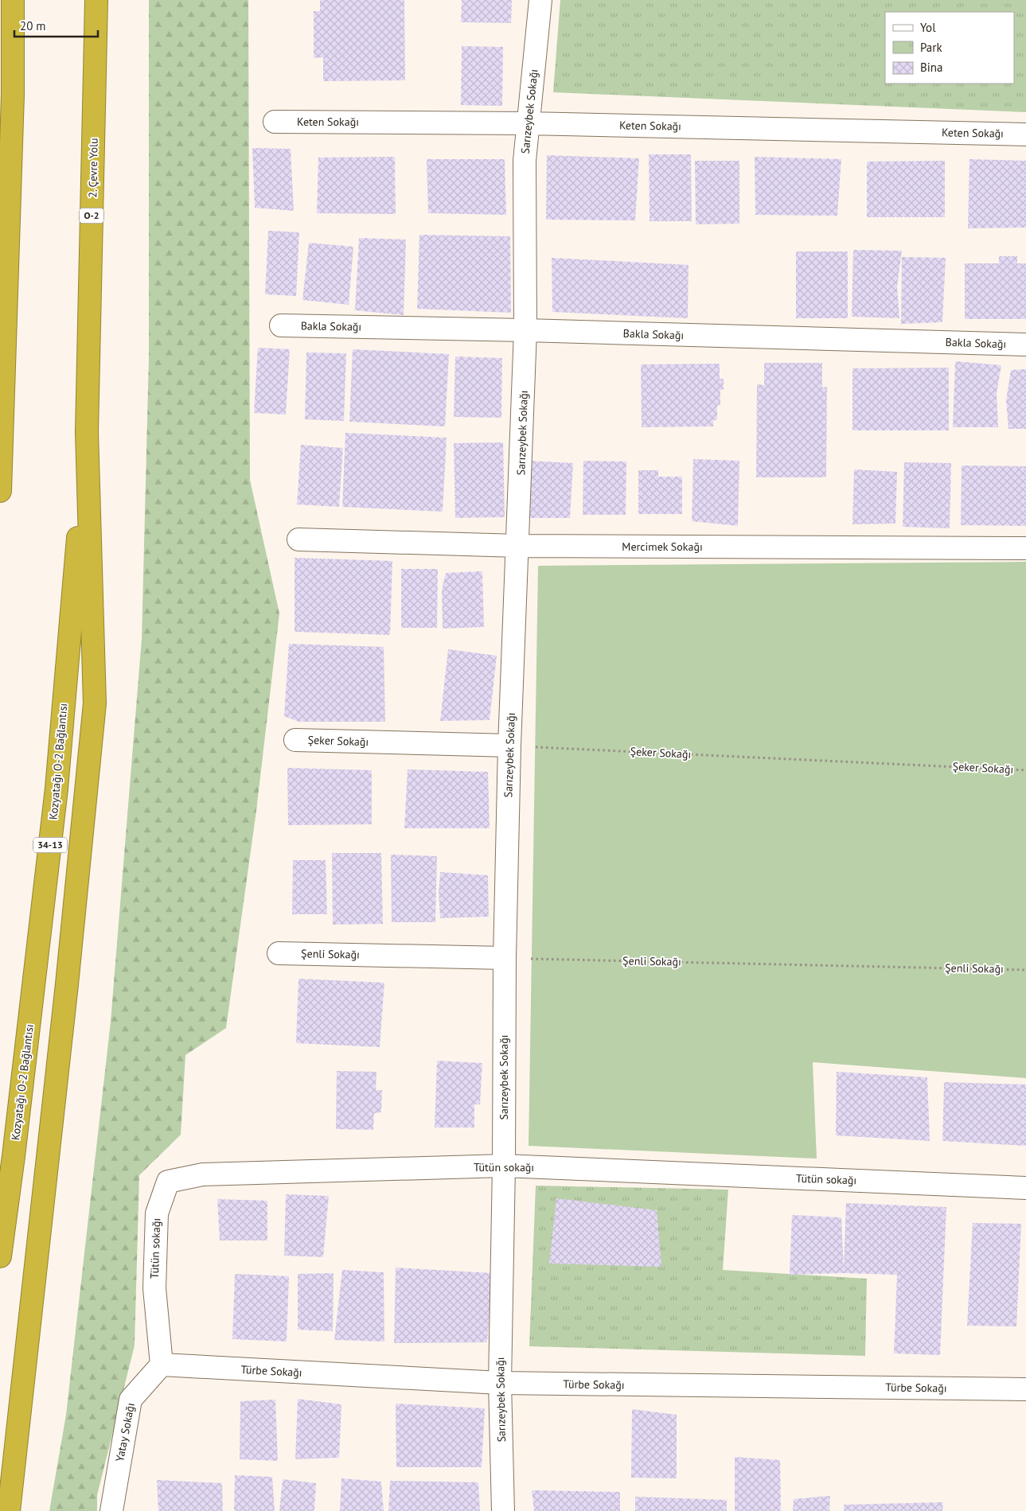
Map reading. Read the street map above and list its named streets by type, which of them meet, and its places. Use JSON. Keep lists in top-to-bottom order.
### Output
{
  "streets": {
    "highway": [
      "2. Çevre Yolu",
      "O-2",
      "Kozyatağı O-2 Bağlantısı",
      "34-13"
    ],
    "street": [
      "Sarızeybek Sokağı",
      "Keten Sokağı",
      "Bakla Sokağı",
      "Mercimek Sokağı",
      "Şeker Sokağı",
      "Şenli Sokağı",
      "Tütün sokağı",
      "Türbe Sokağı",
      "Yatay Sokağı"
    ]
  },
  "crossings": [
    ["Sarızeybek Sokağı", "Keten Sokağı"],
    ["Sarızeybek Sokağı", "Bakla Sokağı"],
    ["Sarızeybek Sokağı", "Mercimek Sokağı"],
    ["Sarızeybek Sokağı", "Şeker Sokağı"],
    ["Sarızeybek Sokağı", "Şenli Sokağı"],
    ["Sarızeybek Sokağı", "Tütün sokağı"],
    ["Sarızeybek Sokağı", "Türbe Sokağı"],
    ["2. Çevre Yolu", "Kozyatağı O-2 Bağlantısı"],
    ["Tütün sokağı", "Türbe Sokağı"],
    ["Tütün sokağı", "Yatay Sokağı"],
    ["Türbe Sokağı", "Yatay Sokağı"]
  ],
  "legend": ["Yol", "Park", "Bina"],
  "scale_bar": "20 m"
}
